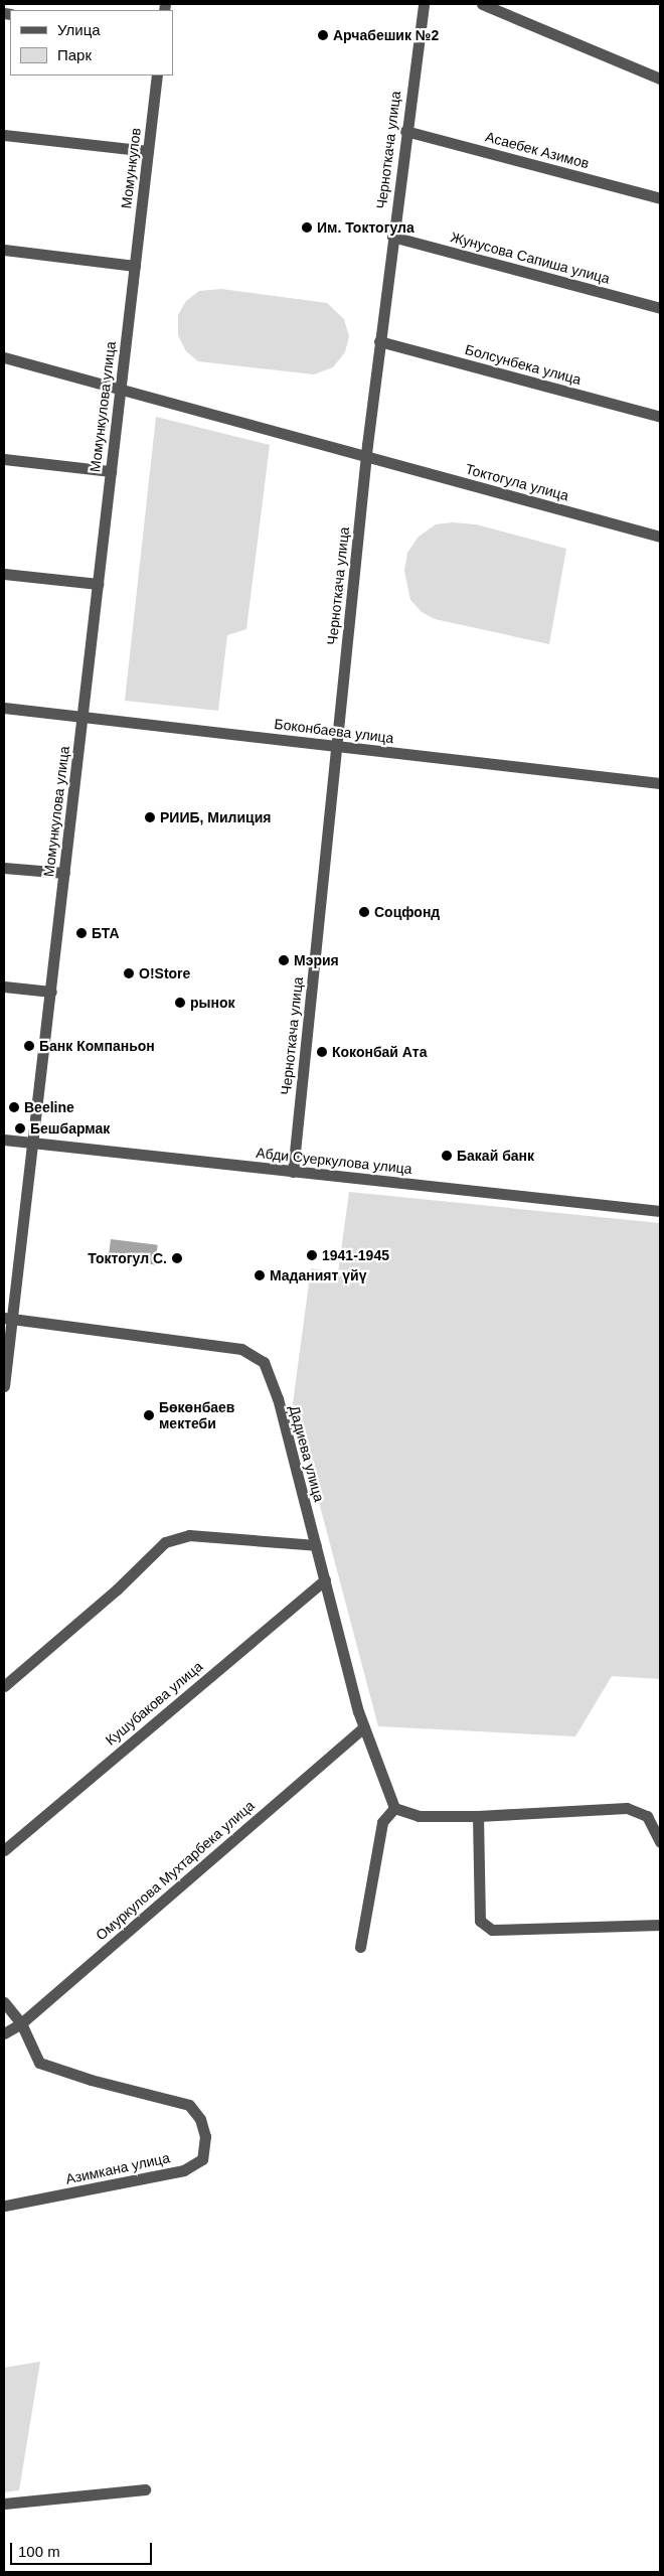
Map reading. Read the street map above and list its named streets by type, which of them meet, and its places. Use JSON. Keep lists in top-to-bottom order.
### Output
{
  "streets": {
    "street": [
      "Черноткача улица",
      "Асаебек Азимов",
      "Момункулов",
      "Жунусова Сапиша улица",
      "Болсунбека улица",
      "Момункулова улица",
      "Токтогула улица",
      "Боконбаева улица",
      "Абди Суеркулова улица",
      "Дадиева улица",
      "Кушубакова улица",
      "Омуркулова Мухтарбека улица",
      "Азимкана улица"
    ]
  },
  "crossings": [
    ["Черноткача улица", "Асаебек Азимов"],
    ["Черноткача улица", "Жунусова Сапиша улица"],
    ["Черноткача улица", "Болсунбека улица"],
    ["Черноткача улица", "Токтогула улица"],
    ["Черноткача улица", "Боконбаева улица"],
    ["Черноткача улица", "Абди Суеркулова улица"],
    ["Момункулов", "Момункулова улица"],
    ["Момункулова улица", "Токтогула улица"],
    ["Момункулова улица", "Боконбаева улица"],
    ["Момункулова улица", "Абди Суеркулова улица"],
    ["Момункулова улица", "Дадиева улица"],
    ["Дадиева улица", "Кушубакова улица"],
    ["Дадиева улица", "Омуркулова Мухтарбека улица"],
    ["Омуркулова Мухтарбека улица", "Азимкана улица"]
  ],
  "places": [
    "Арчабешик №2",
    "Им. Токтогула",
    "РИИБ, Милиция",
    "Соцфонд",
    "БТА",
    "Мэрия",
    "O!Store",
    "рынок",
    "Банк Компаньон",
    "Коконбай Ата",
    "Beeline",
    "Бешбармак",
    "Бакай банк",
    "1941-1945",
    "Токтогул С.",
    "Маданият үйү",
    "Бөкөнбаев мектеби"
  ],
  "legend": ["Улица", "Парк"],
  "scale_bar": "100 m"
}
